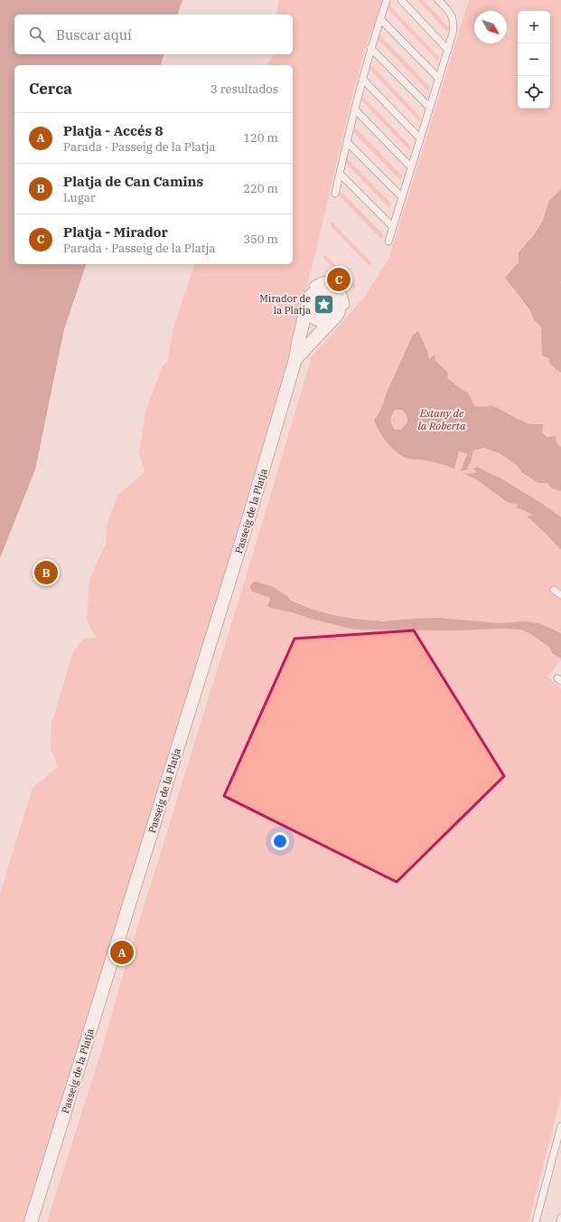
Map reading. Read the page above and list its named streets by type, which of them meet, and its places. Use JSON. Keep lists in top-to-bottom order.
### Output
{
  "streets": {
    "street": ["Passeig de la Platja"]
  },
  "water": ["Estany de la Roberta"],
  "places": {
    "place": ["Mirador de la Platja"]
  },
  "north": "bottom right",
  "page": {
    "map_buttons": ["+", "−"],
    "search": "Buscar aquí",
    "heading": ["Cerca", "3 resultados"],
    "list": [
      {
        "mark": "A",
        "name": "Platja - Accés 8",
        "note": "Parada · Passeig de la Platja",
        "value": "120 m"
      },
      {
        "mark": "B",
        "name": "Platja de Can Camins",
        "note": "Lugar",
        "value": "220 m"
      },
      {
        "mark": "C",
        "name": "Platja - Mirador",
        "note": "Parada · Passeig de la Platja",
        "value": "350 m"
      }
    ],
    "pins": ["C", "B", "A"]
  }
}
